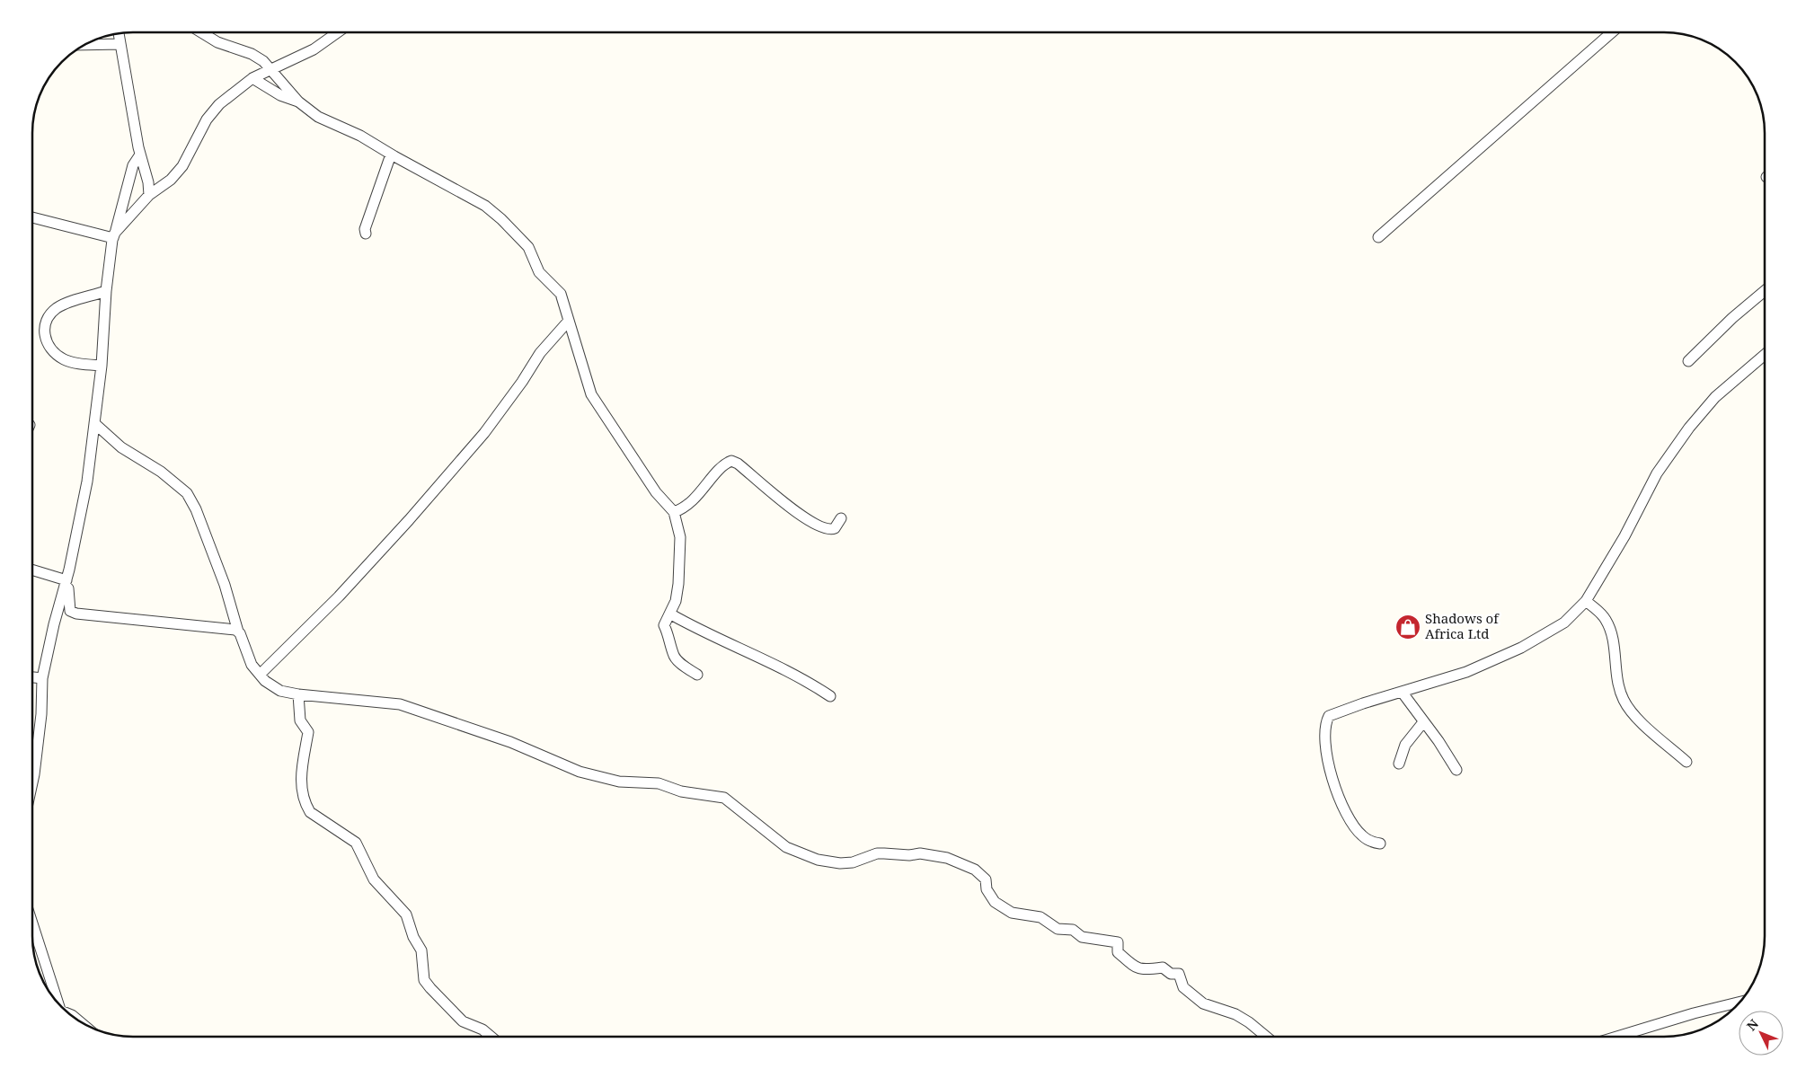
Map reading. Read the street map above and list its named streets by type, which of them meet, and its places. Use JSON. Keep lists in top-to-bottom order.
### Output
{
  "places": {
    "shop": ["Shadows of Africa Ltd"]
  },
  "north": "top left"
}
